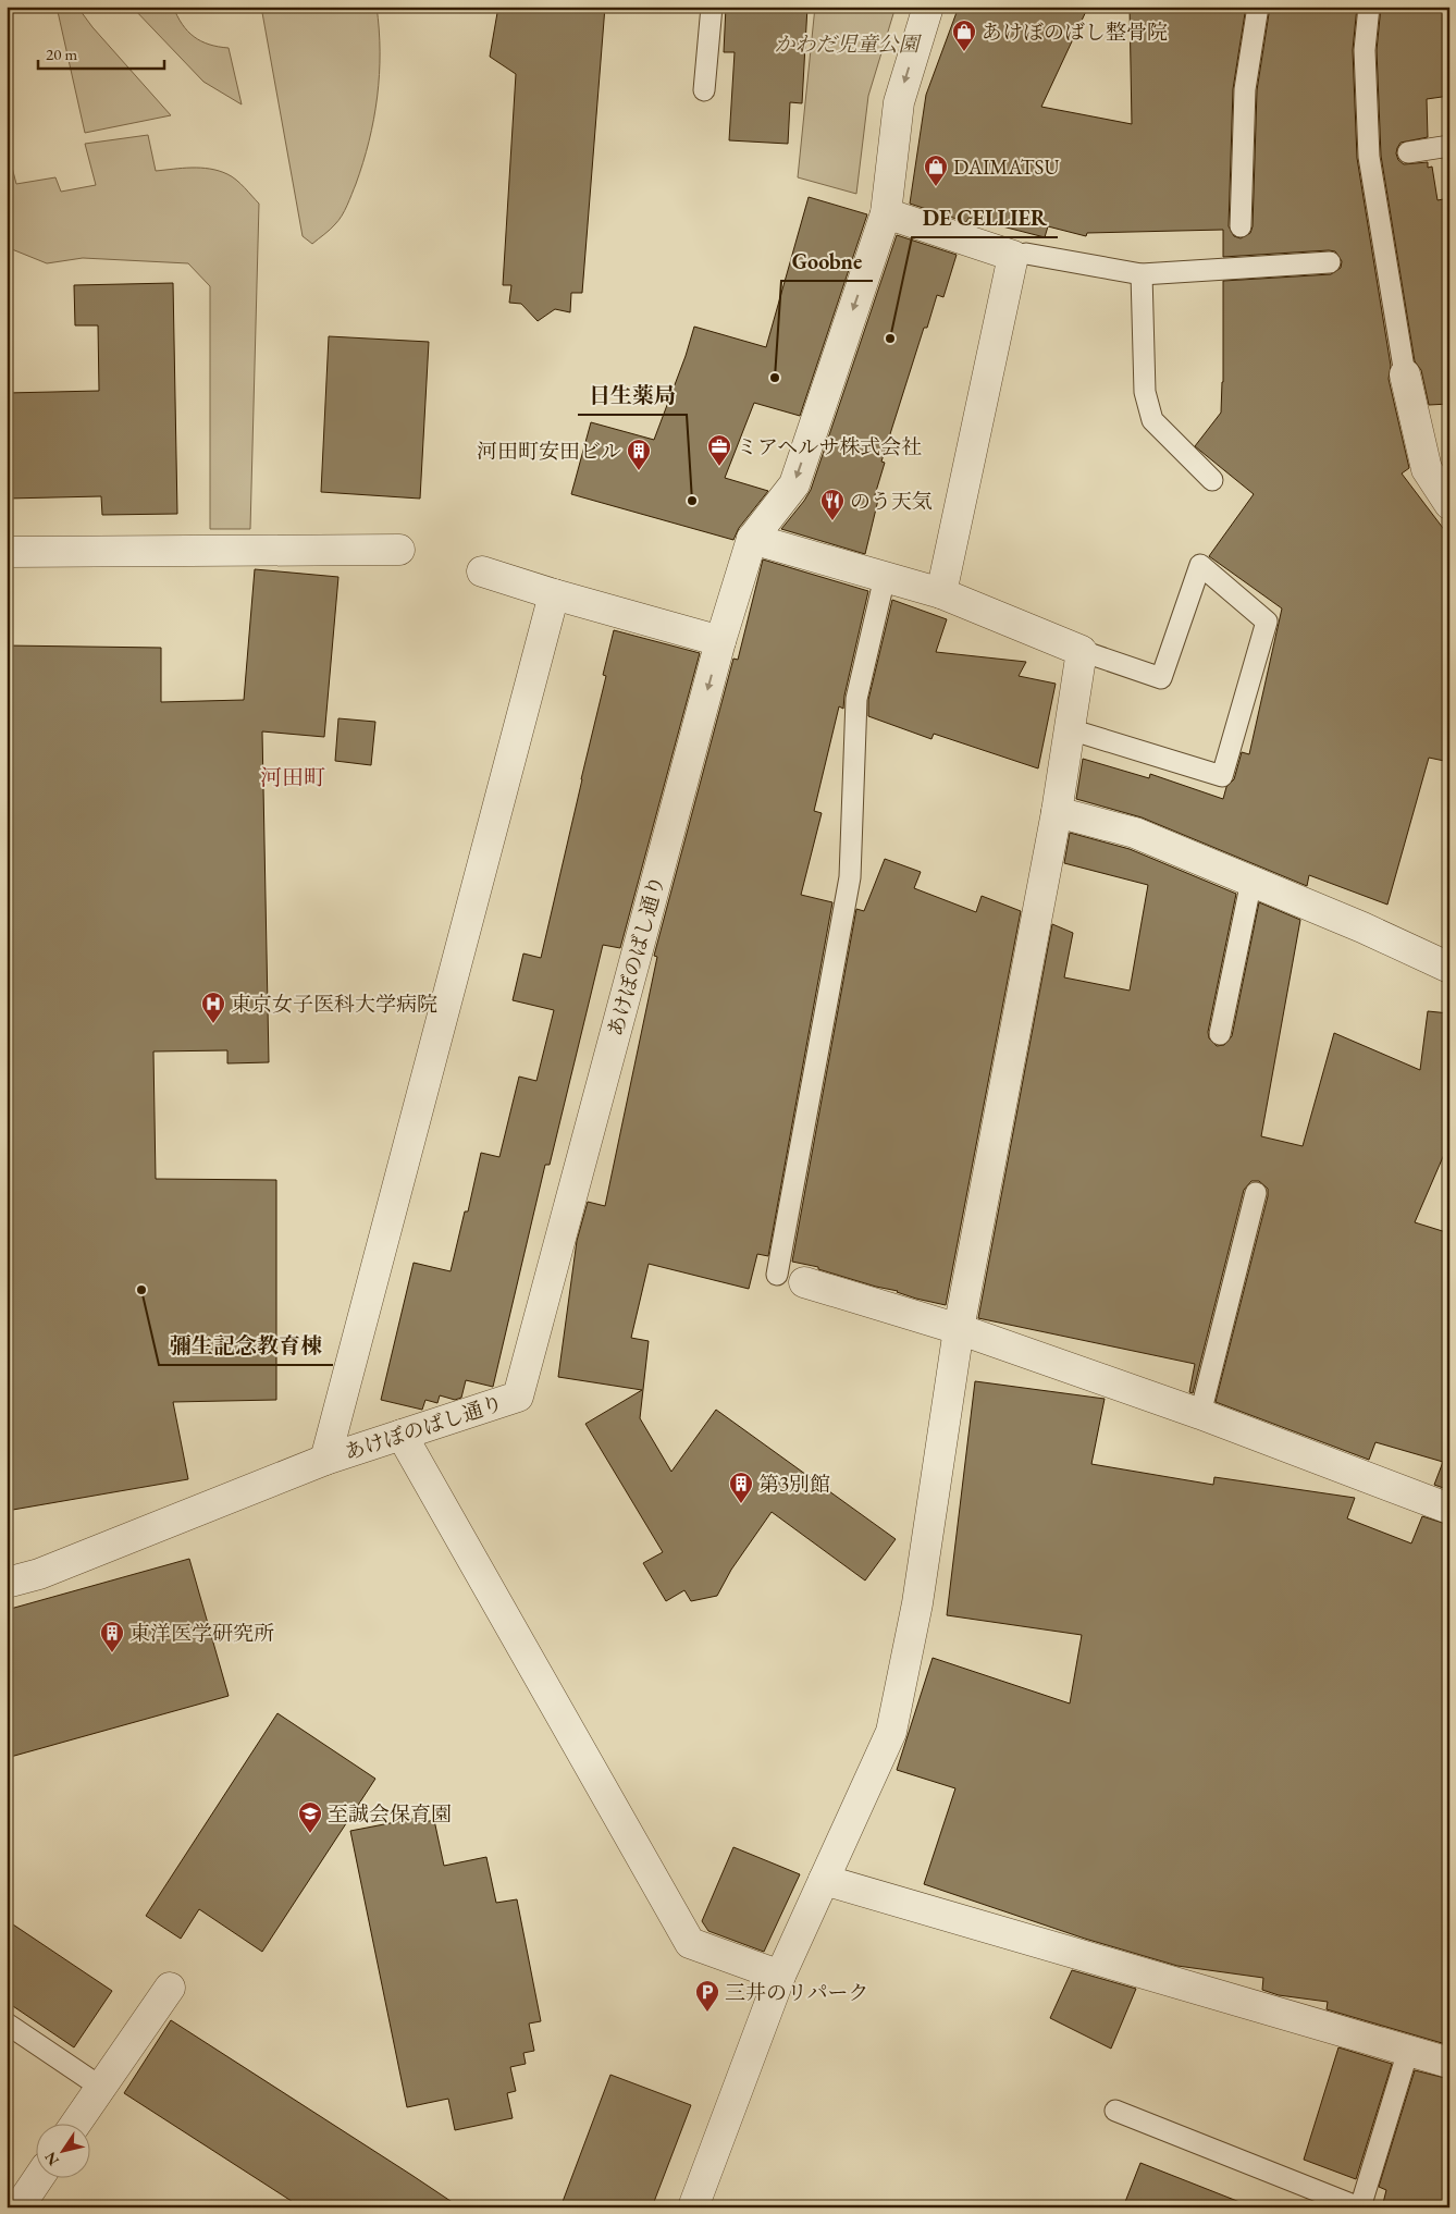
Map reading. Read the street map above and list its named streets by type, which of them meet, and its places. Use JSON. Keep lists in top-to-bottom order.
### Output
{
  "streets": {
    "street": ["あけぼのばし通り"]
  },
  "districts": ["河田町"],
  "parks": ["かわだ児童公園"],
  "places": {
    "shop": ["あけぼのばし整骨院", "DAIMATSU"],
    "other": [
      "DE CELLIER",
      "Goobne",
      "日生薬局",
      "彌生記念教育棟"
    ],
    "office": ["ミアヘルサ株式会社"],
    "building": ["河田町安田ビル", "第3別館", "東洋医学研究所"],
    "restaurant": ["のう天気"],
    "hospital": ["東京女子医科大学病院"],
    "school or university": ["至誠会保育園"],
    "parking": ["三井のリパーク"]
  },
  "scale_bar": "20 m",
  "north": "bottom left"
}
